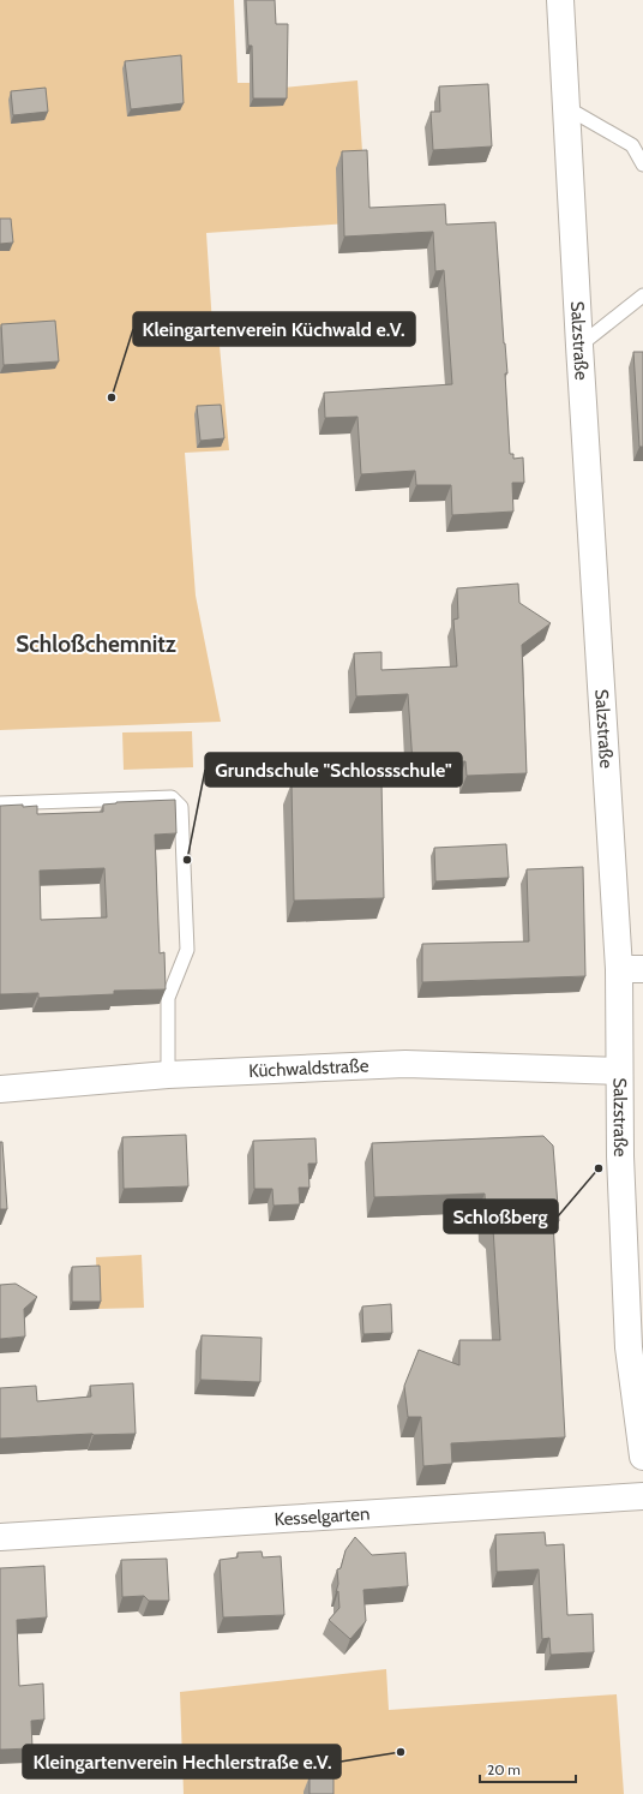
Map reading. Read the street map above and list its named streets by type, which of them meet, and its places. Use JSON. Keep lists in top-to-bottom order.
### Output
{
  "streets": {
    "street": ["Salzstraße", "Küchwaldstraße", "Kesselgarten"]
  },
  "crossings": [
    ["Salzstraße", "Küchwaldstraße"]
  ],
  "districts": ["Schloßchemnitz"],
  "places": [
    "Kleingartenverein Küchwald e.V.",
    "Grundschule \"Schlossschule\"",
    "Schloßberg",
    "Kleingartenverein Hechlerstraße e.V."
  ],
  "scale_bar": "20 m"
}
